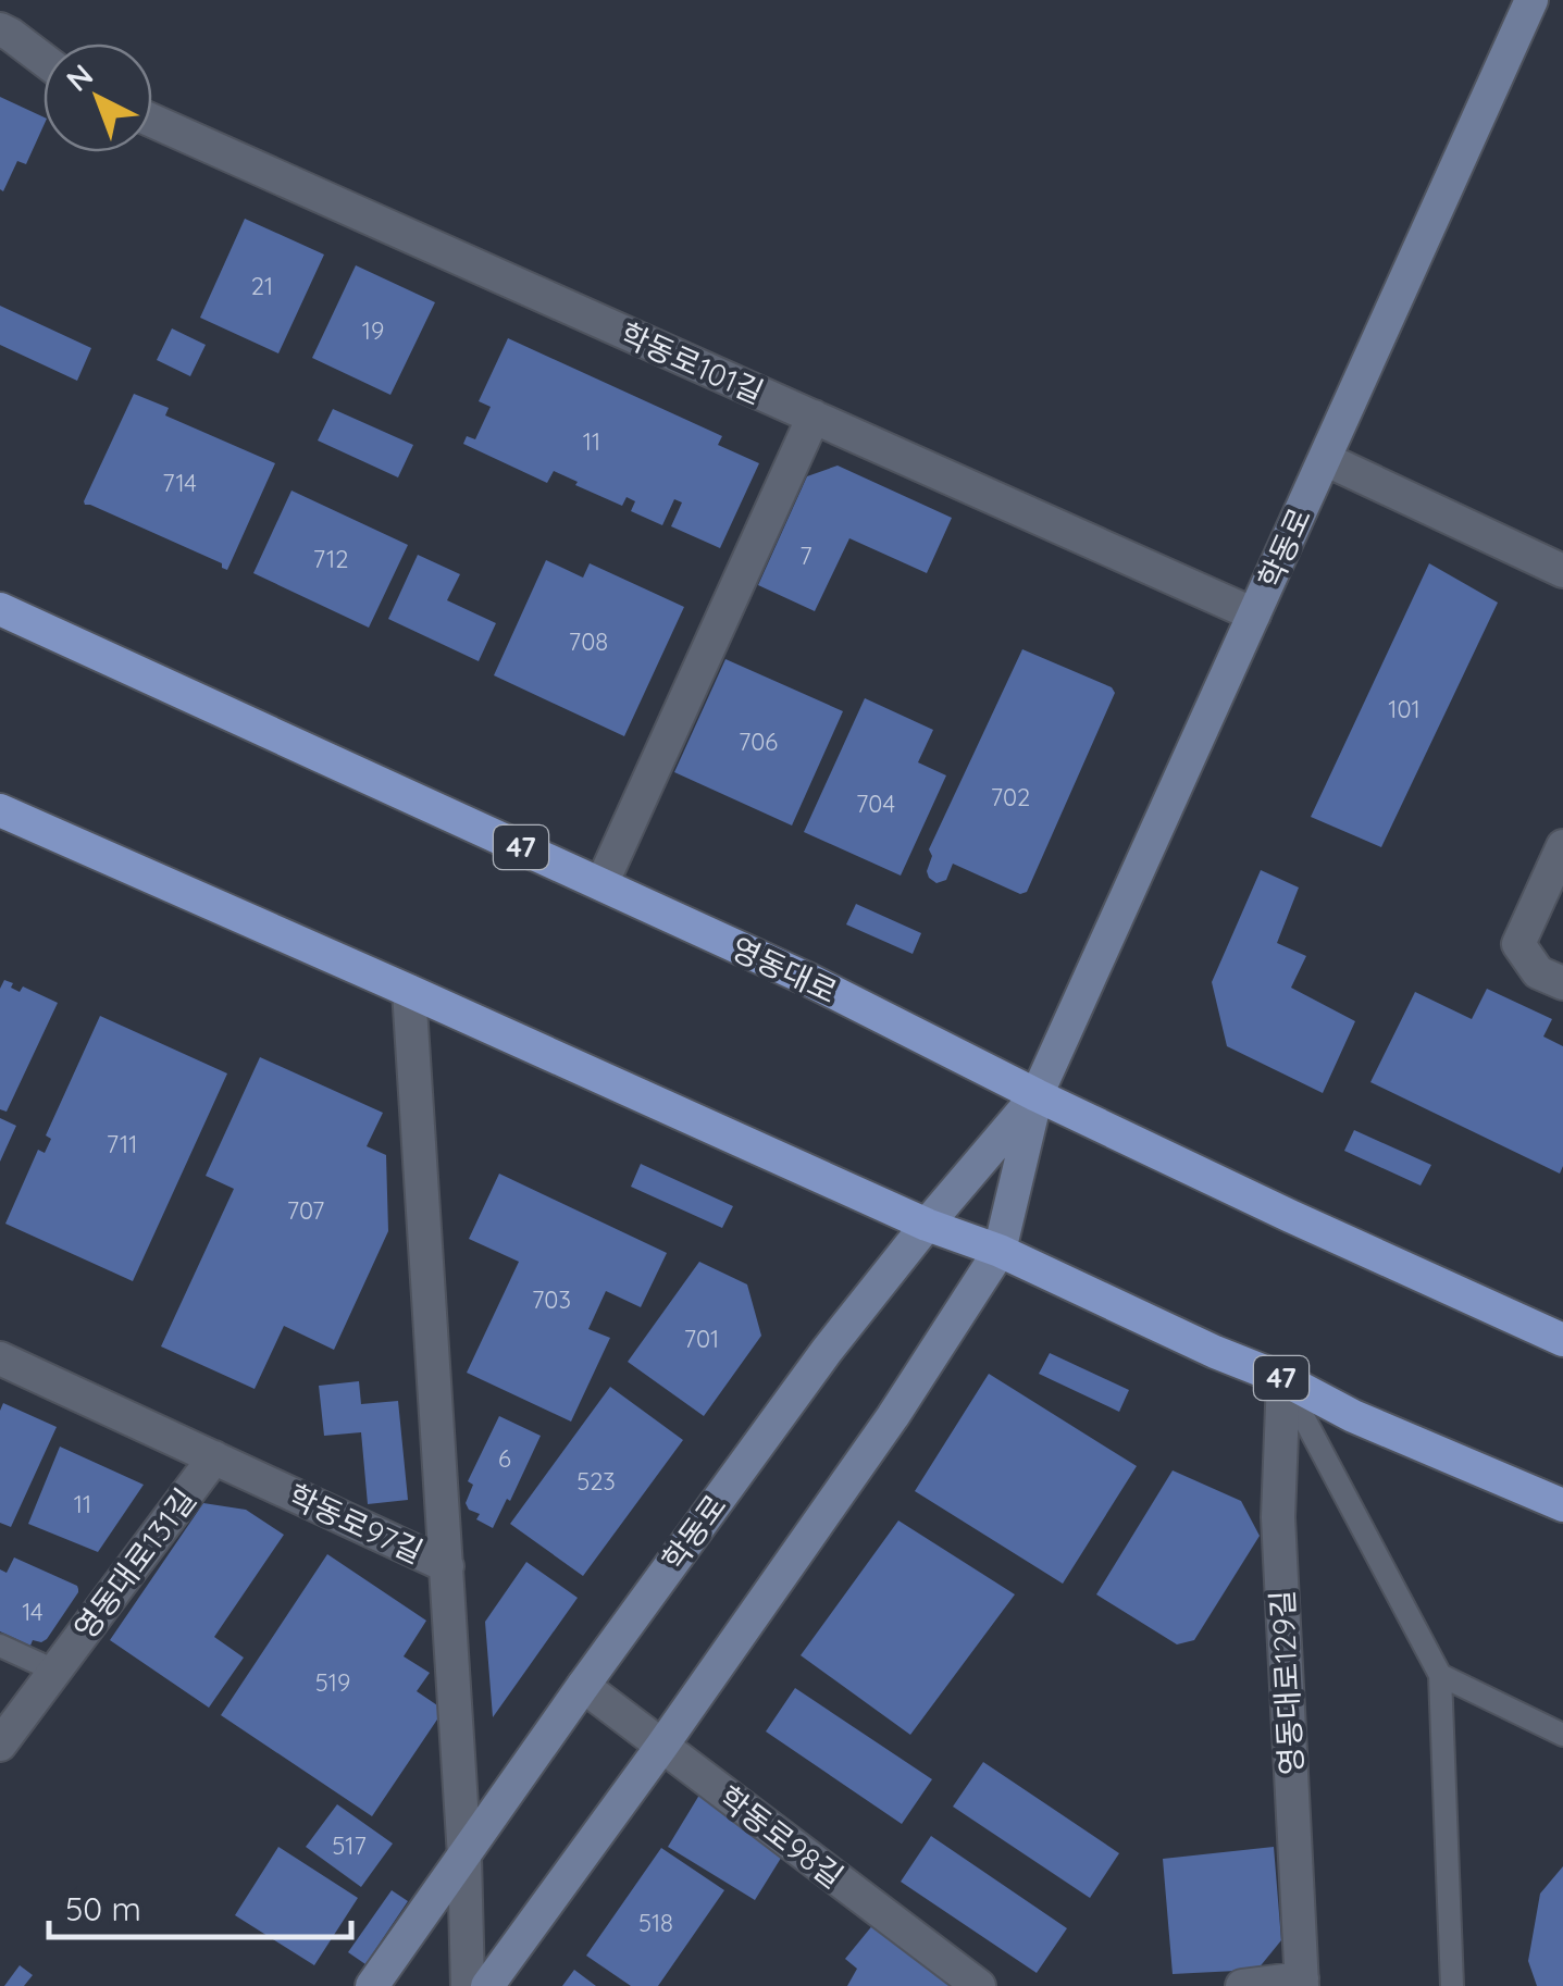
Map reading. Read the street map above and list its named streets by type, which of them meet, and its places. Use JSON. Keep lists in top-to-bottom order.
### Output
{
  "streets": {
    "main road": ["학동로", "47", "영동대로"],
    "street": [
      "학동로101길",
      "학동로97길",
      "영동대로131길",
      "영동대로129길",
      "학동로98길"
    ]
  },
  "crossings": [
    ["학동로101길", "학동로"],
    ["학동로", "47"],
    ["학동로", "영동대로"],
    ["학동로", "학동로97길"],
    ["학동로", "학동로98길"],
    ["47", "영동대로129길"],
    ["학동로97길", "영동대로131길"]
  ],
  "house_numbers": [
    "21",
    "19",
    "11",
    "714",
    "7",
    "712",
    "708",
    "101",
    "706",
    "702",
    "704",
    "711",
    "707",
    "703",
    "701",
    "6",
    "523",
    "11",
    "14",
    "519",
    "517",
    "518"
  ],
  "scale_bar": "50 m",
  "north": "top left"
}
